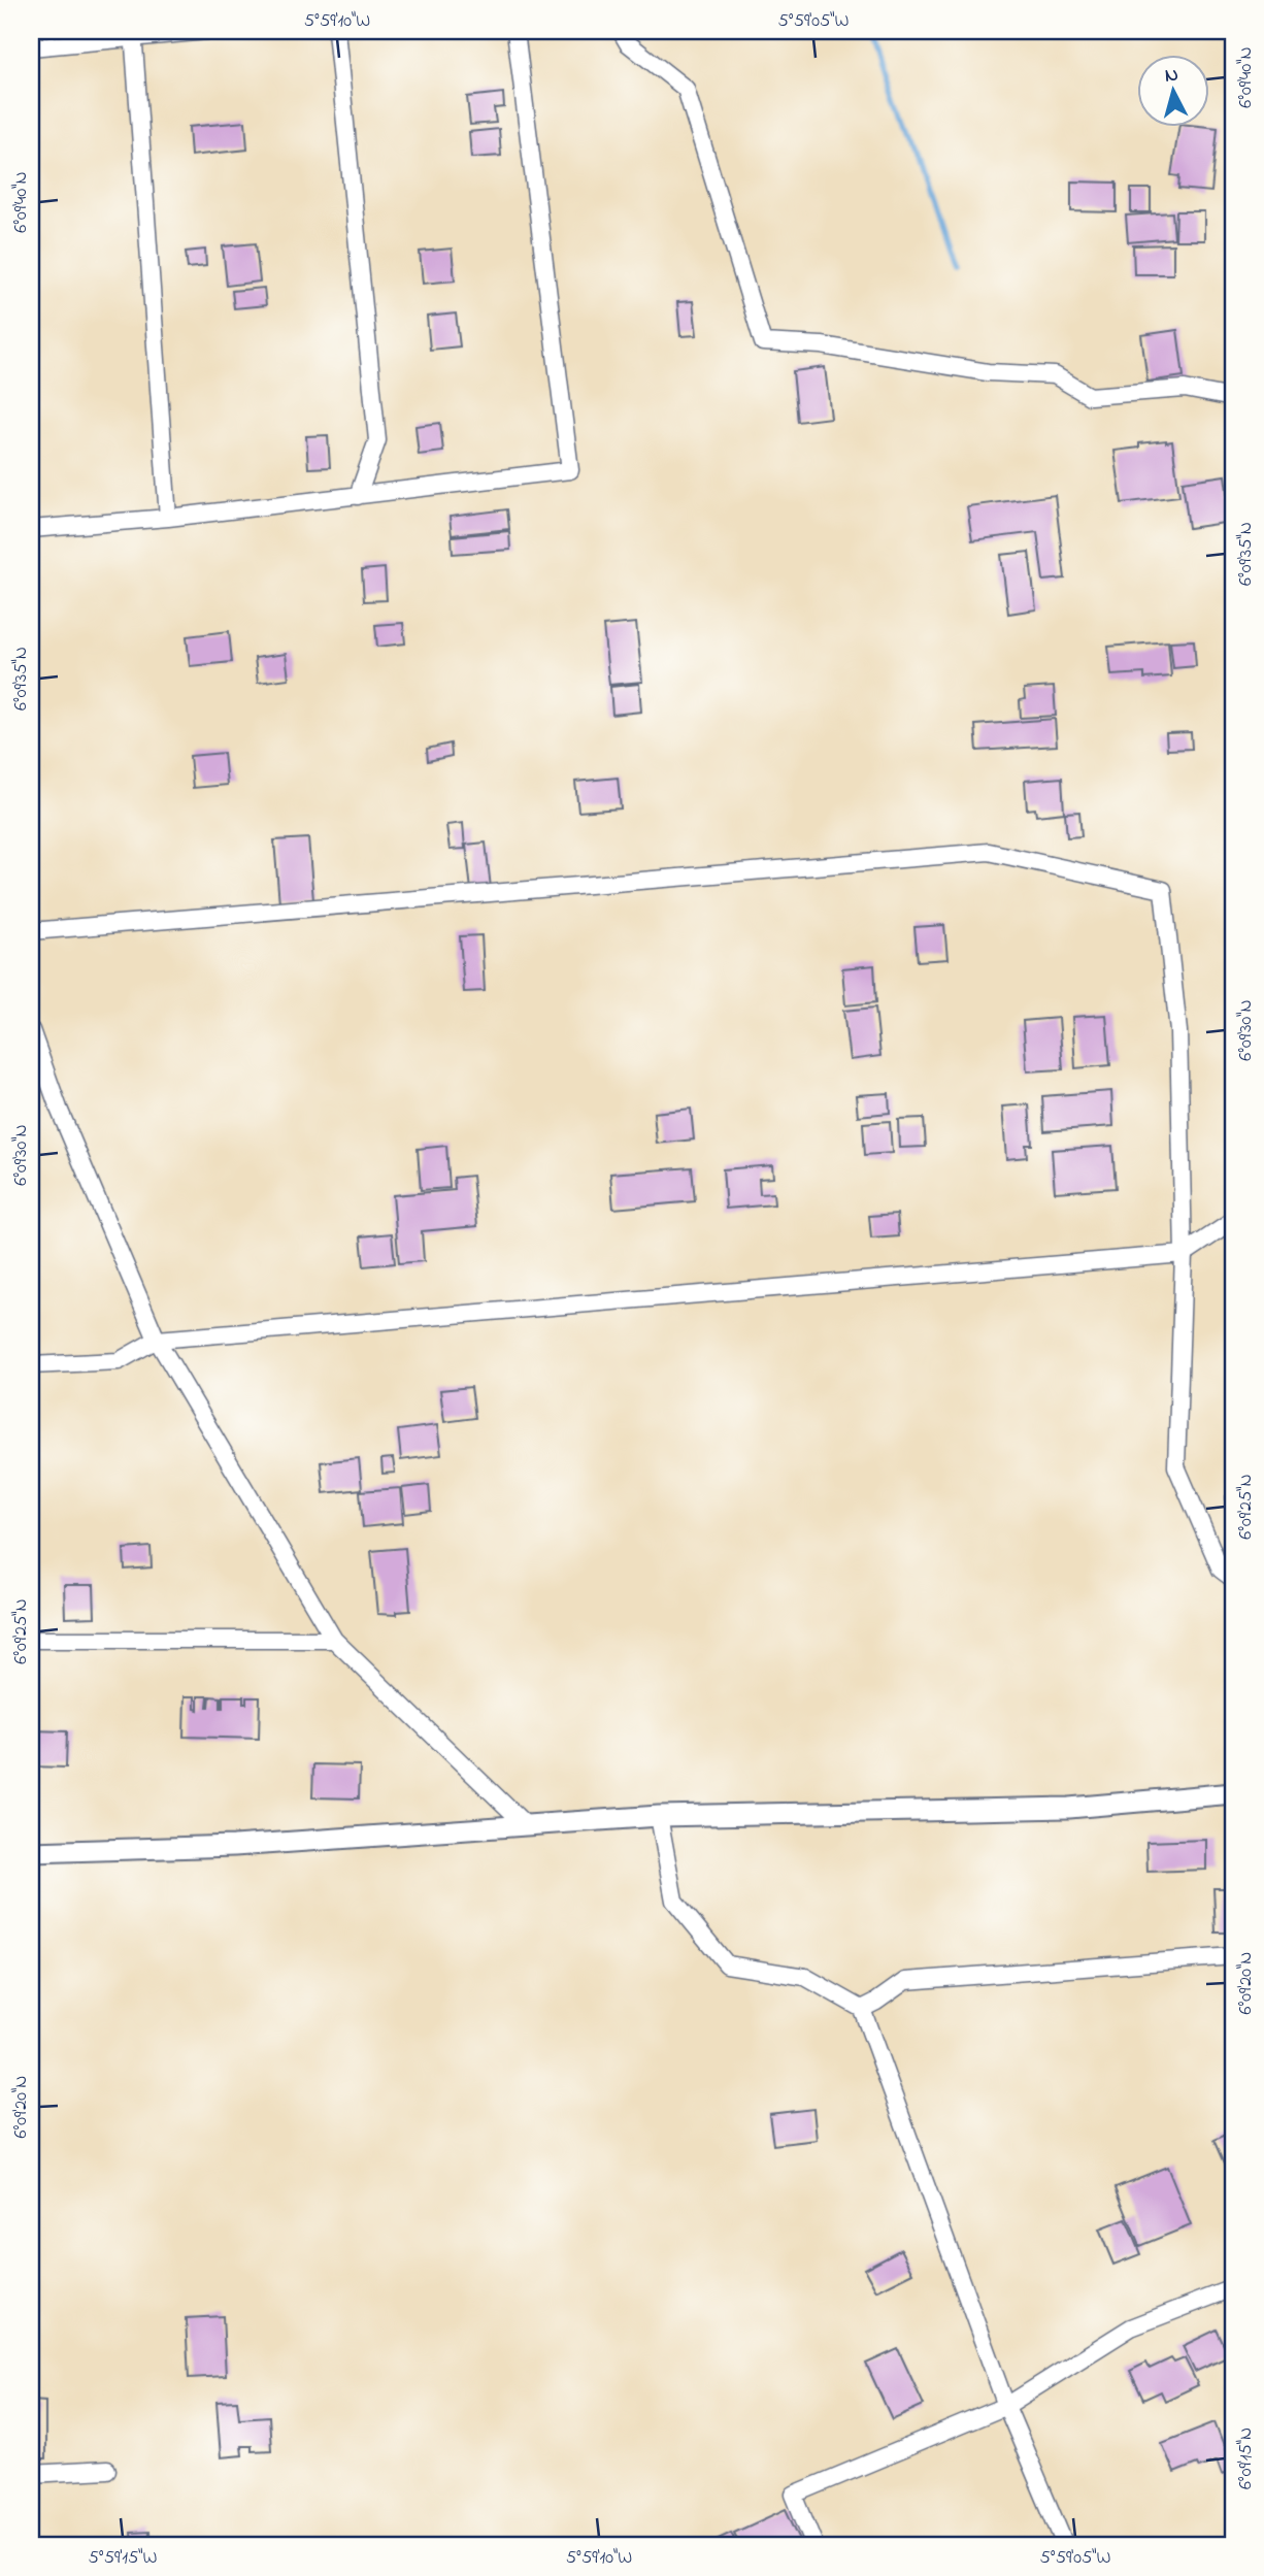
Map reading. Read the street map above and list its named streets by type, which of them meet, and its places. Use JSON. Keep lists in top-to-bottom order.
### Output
{
  "north": "top",
  "coordinates": [
    "5°59'10\"W",
    "5°59'05\"W",
    "6°09'40\"N",
    "6°09'35\"N",
    "6°09'30\"N",
    "6°09'25\"N",
    "6°09'20\"N",
    "6°09'15\"N",
    "5°59'15\"W"
  ]
}
